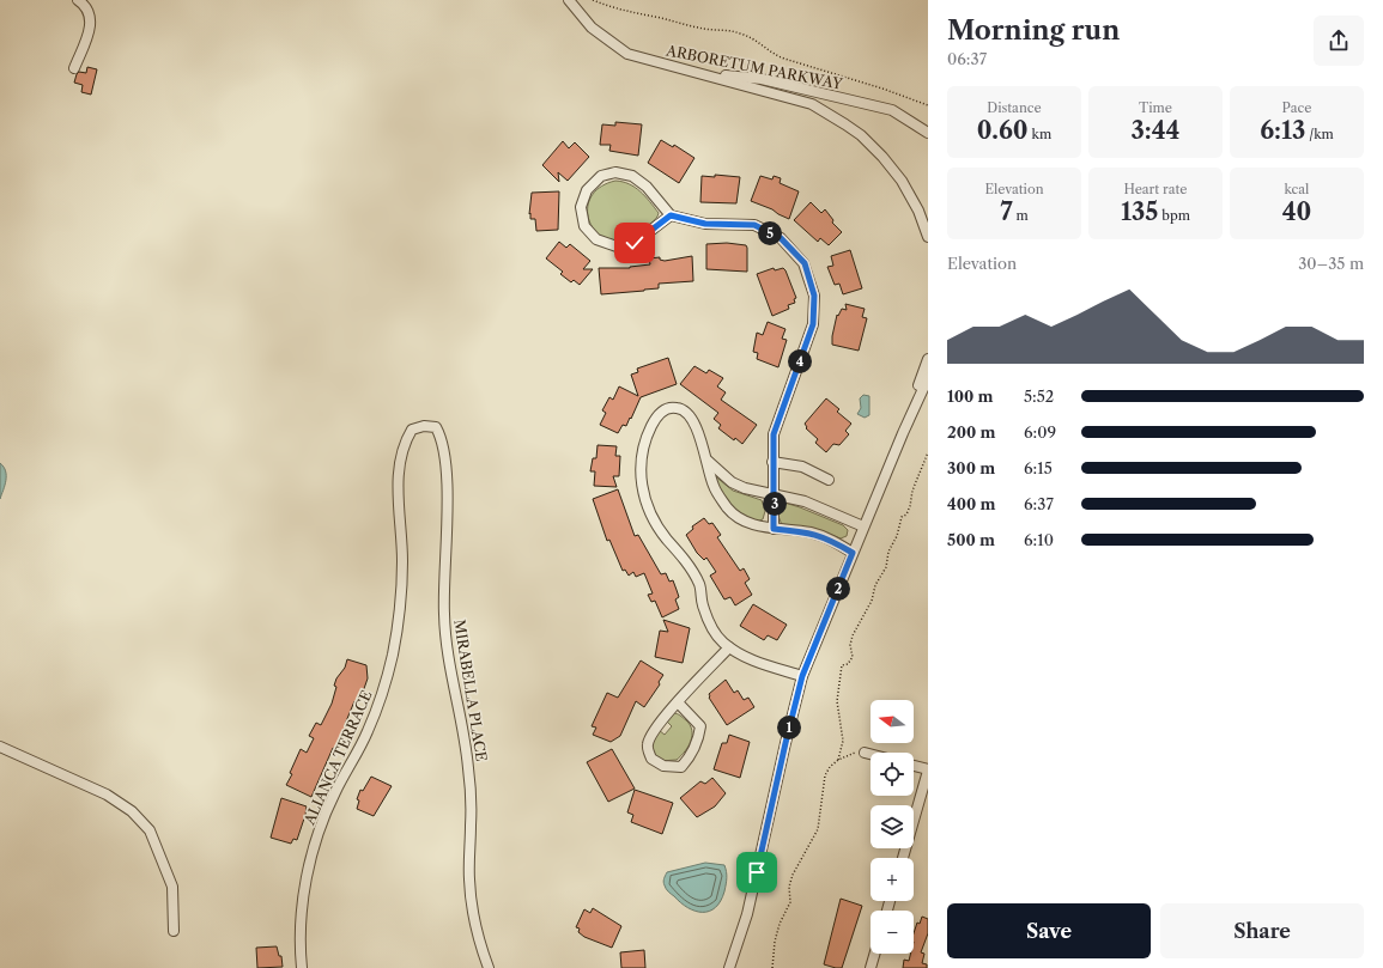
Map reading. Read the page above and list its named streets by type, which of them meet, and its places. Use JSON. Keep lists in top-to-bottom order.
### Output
{
  "streets": {
    "street": ["ARBORETUM PARKWAY", "MIRABELLA PLACE", "ALIANCA TERRACE"]
  },
  "crossings": [
    ["MIRABELLA PLACE", "ALIANCA TERRACE"]
  ],
  "north": "left",
  "page": {
    "heading": ["Morning run", "06:37"],
    "stats": [
      ["Distance", "0.60 km"],
      ["Time", "3:44"],
      ["Pace", "6:13 /km"],
      ["Elevation", "7 m"],
      ["Heart rate", "135 bpm"],
      ["kcal", "40"]
    ],
    "pins": [
      "5",
      "4",
      "3",
      "2",
      "1"
    ],
    "chart": ["Elevation", "30–35 m"],
    "list": [
      {
        "name": "100 m",
        "note": "5:52"
      },
      {
        "name": "200 m",
        "note": "6:09"
      },
      {
        "name": "300 m",
        "note": "6:15"
      },
      {
        "name": "400 m",
        "note": "6:37"
      },
      {
        "name": "500 m",
        "note": "6:10"
      }
    ],
    "map_buttons": ["+", "−"],
    "buttons": ["Save", "Share"]
  }
}
